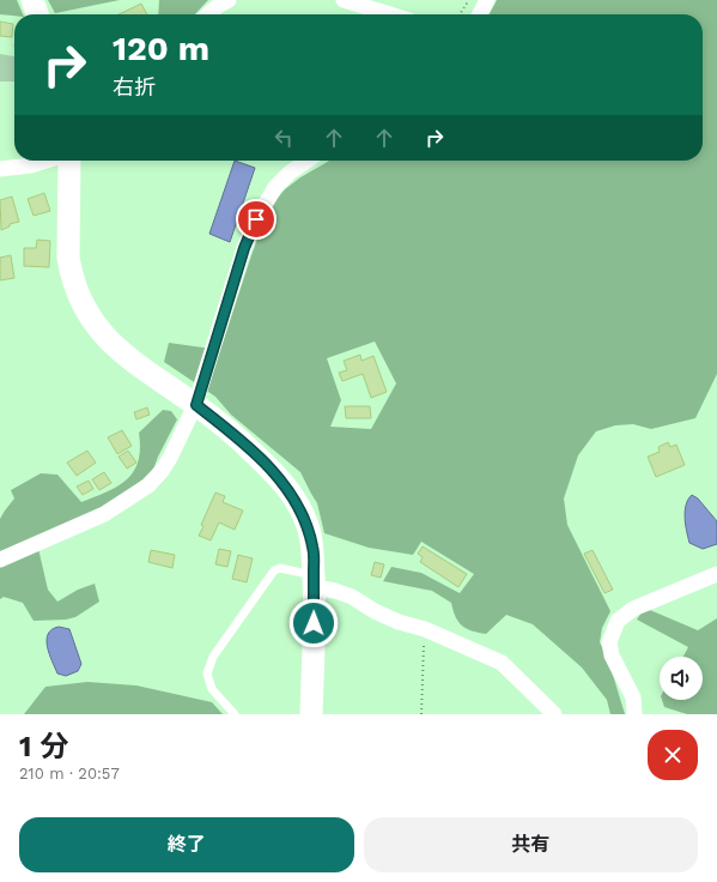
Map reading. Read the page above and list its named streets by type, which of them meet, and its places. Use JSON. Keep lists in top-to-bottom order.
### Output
{
  "page": {
    "turn": ["120 m", "右折"],
    "heading": ["1 分", "210 m · 20:57"],
    "buttons": ["終了", "共有"]
  }
}
